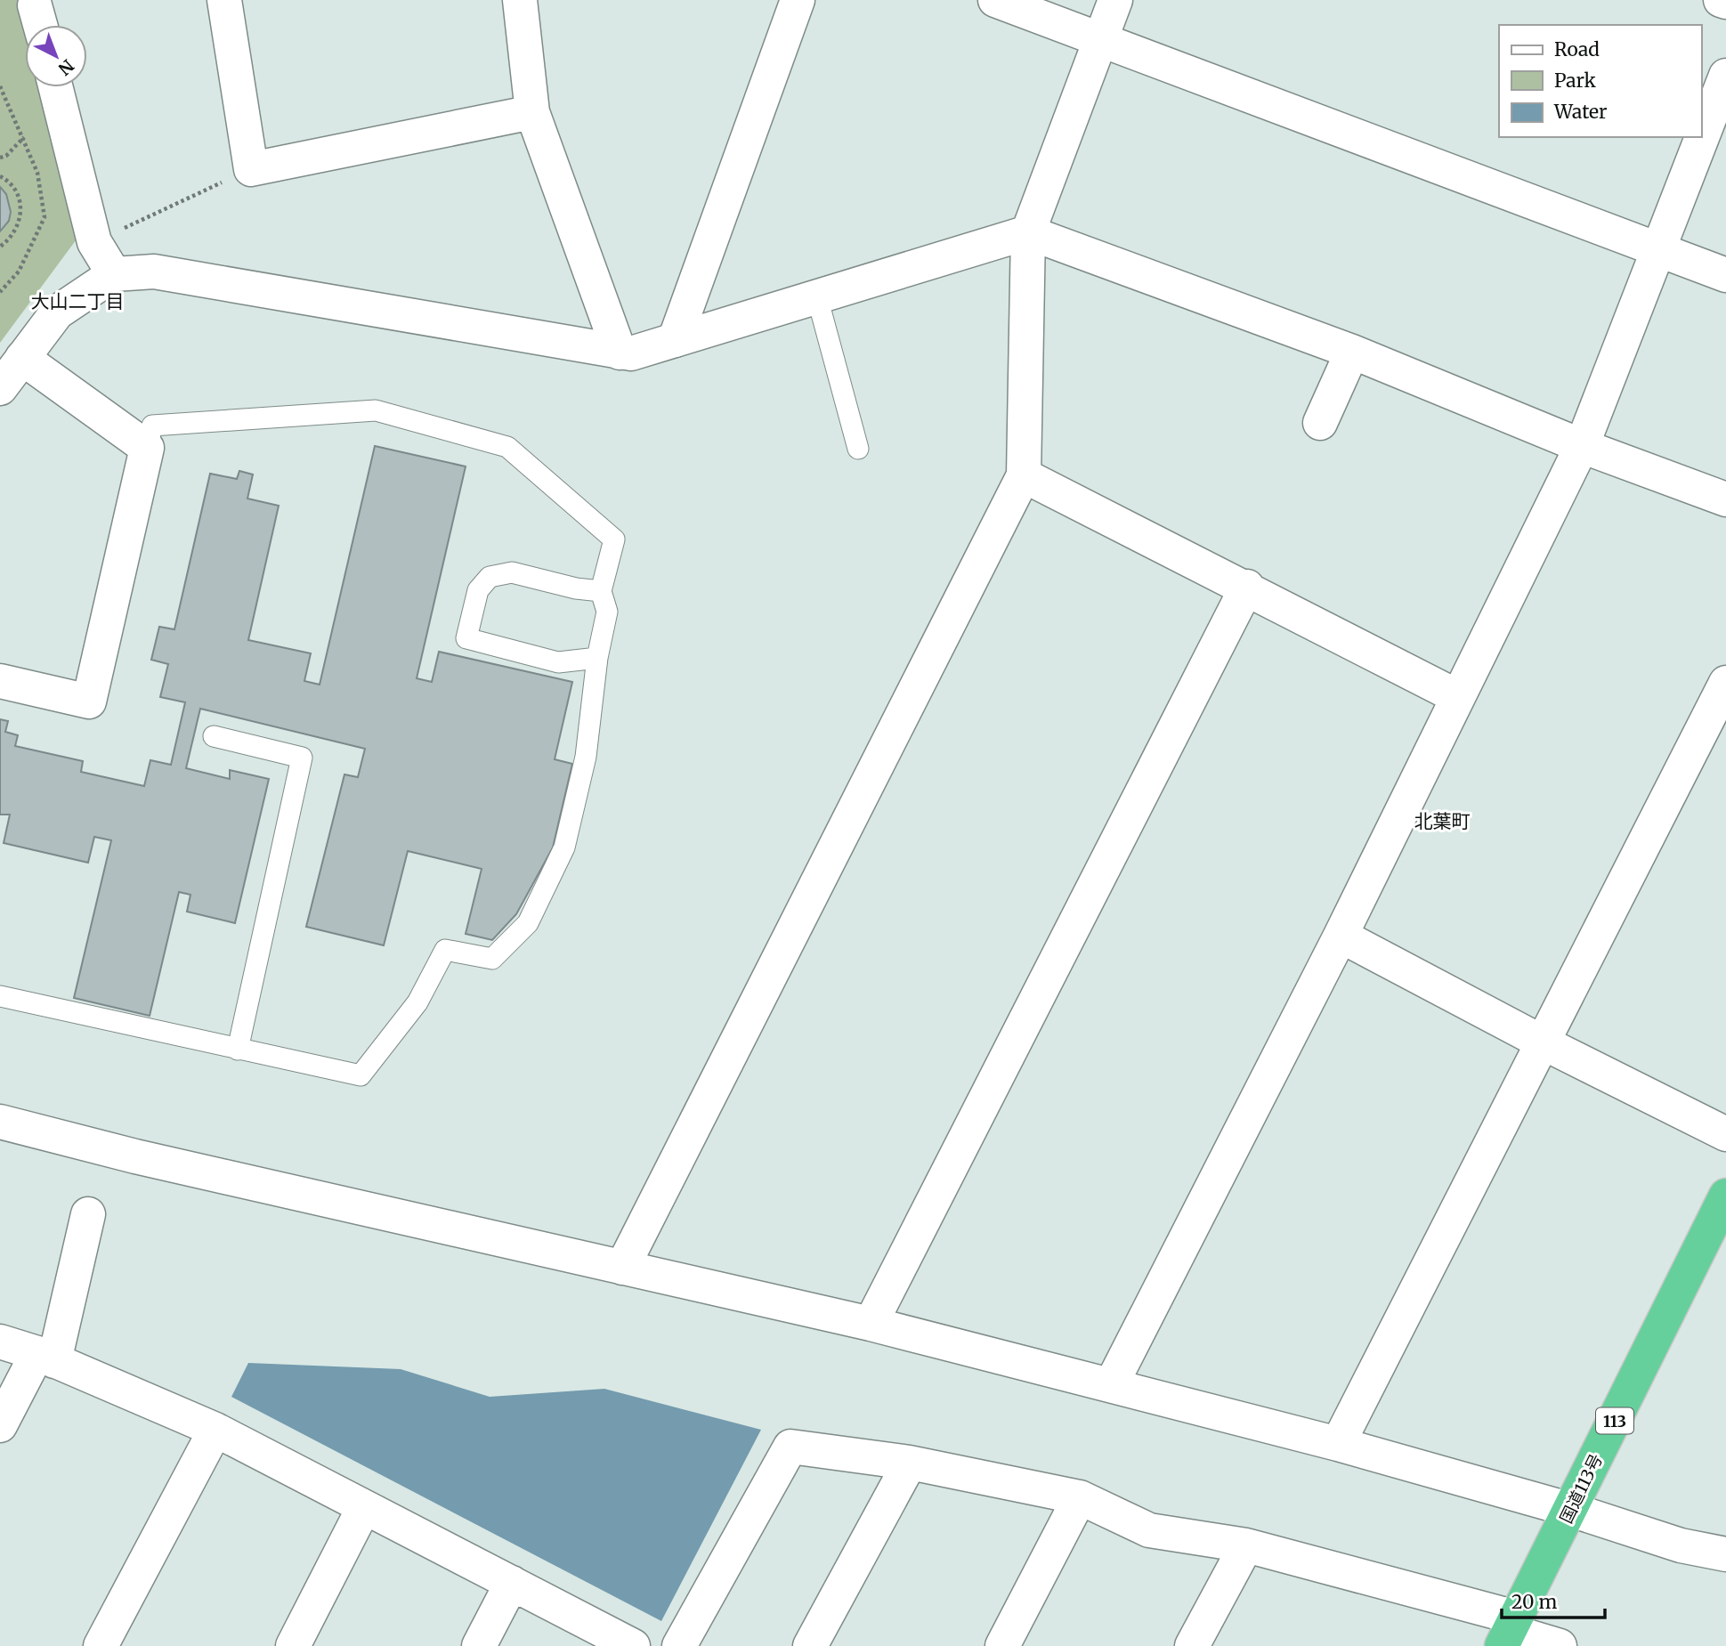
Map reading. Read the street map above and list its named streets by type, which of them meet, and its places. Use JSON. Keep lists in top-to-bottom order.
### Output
{
  "streets": {
    "highway": ["113", "国道113号"]
  },
  "districts": ["大山二丁目", "北葉町"],
  "legend": ["Road", "Park", "Water"],
  "scale_bar": "20 m",
  "north": "bottom right"
}
